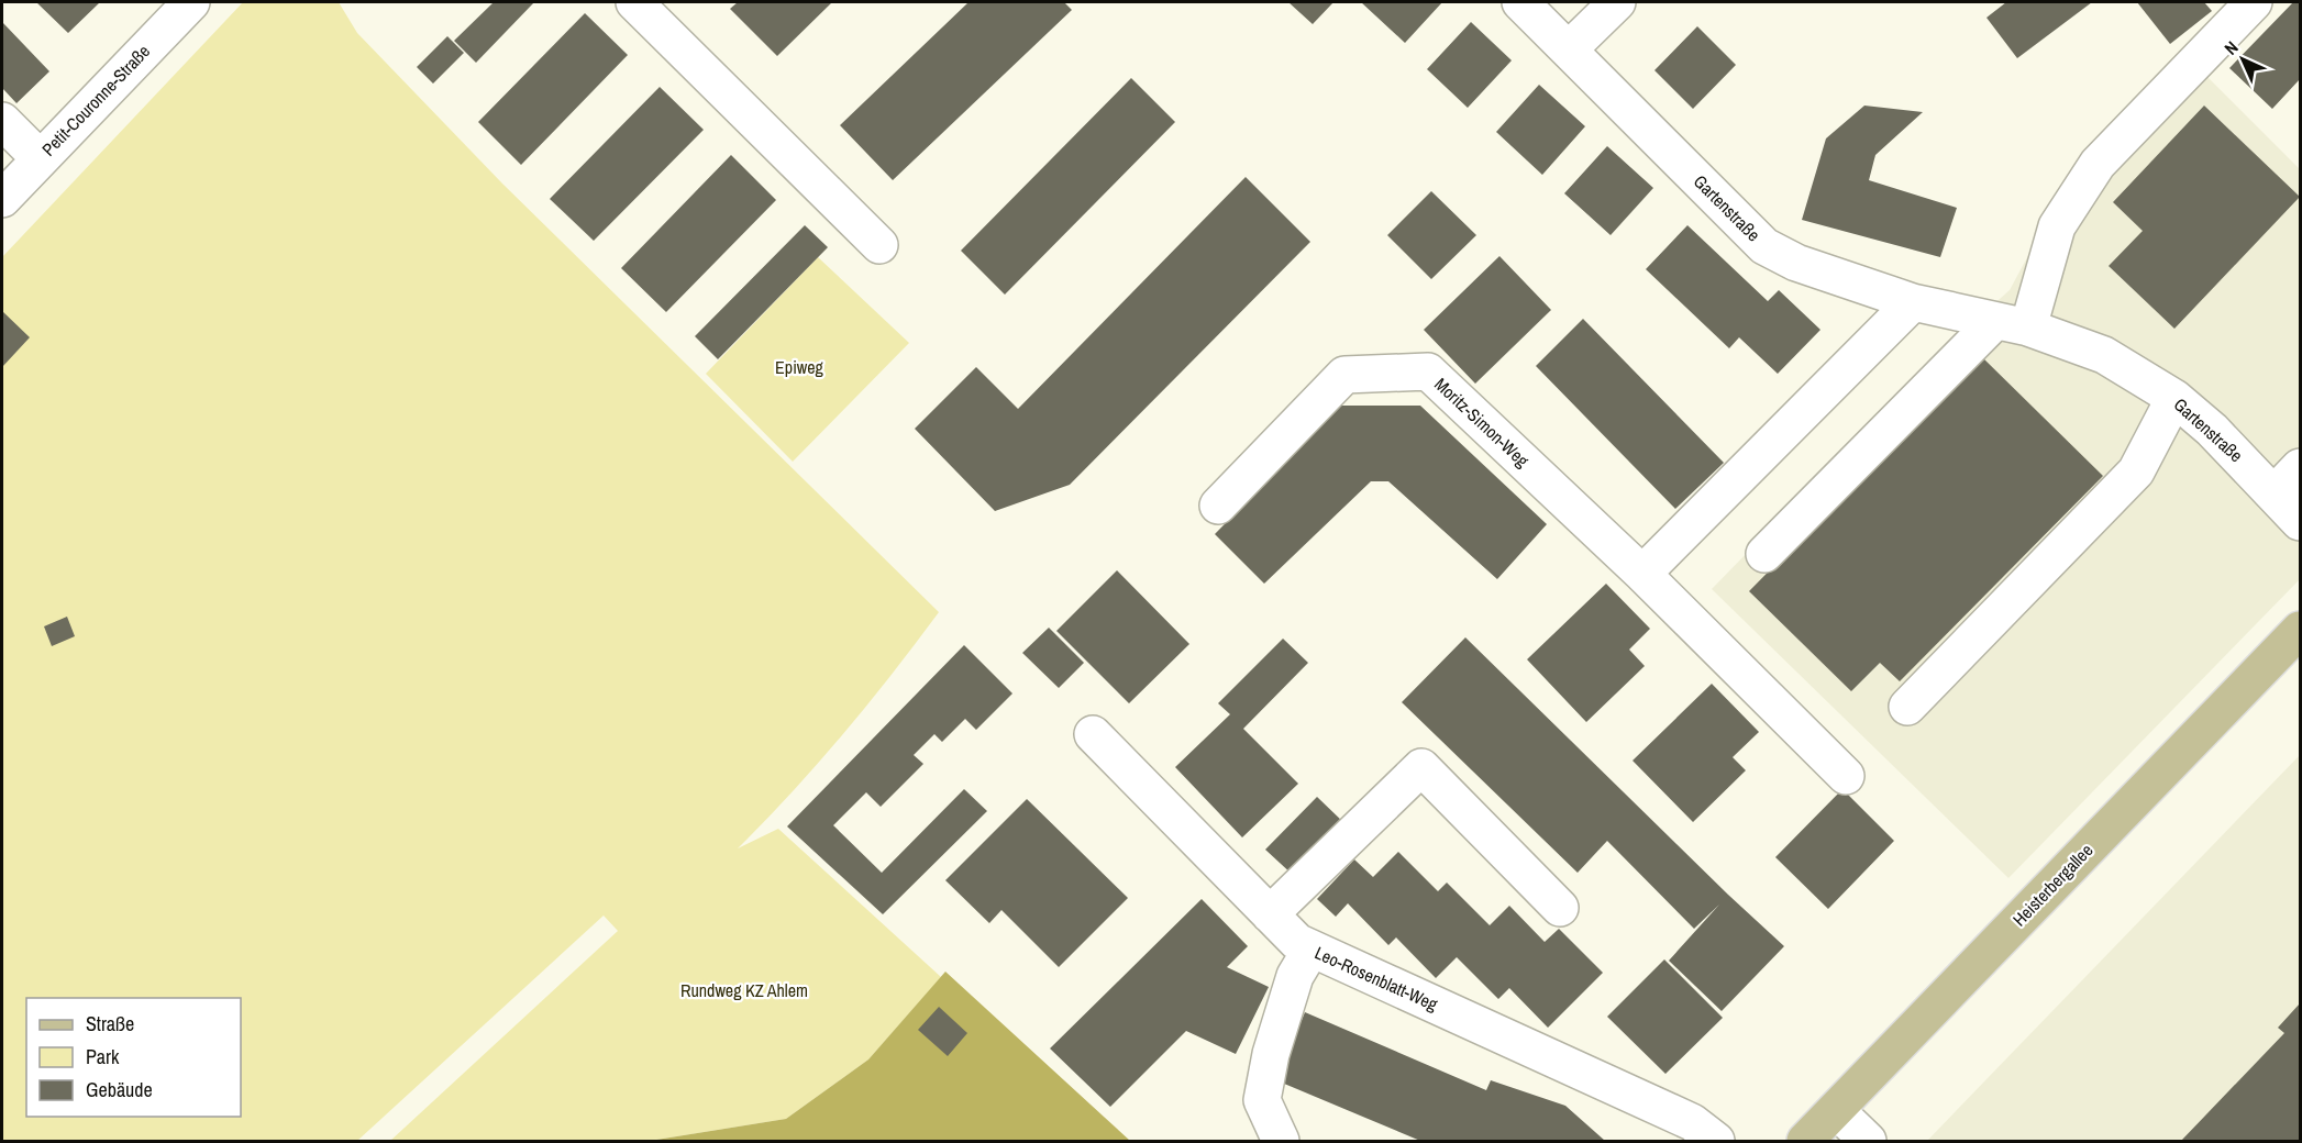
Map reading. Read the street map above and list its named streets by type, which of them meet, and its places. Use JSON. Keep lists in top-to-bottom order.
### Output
{
  "streets": {
    "main road": ["Heisterbergallee"],
    "street": [
      "Petit-Couronne-Straße",
      "Gartenstraße",
      "Moritz-Simon-Weg",
      "Leo-Rosenblatt-Weg"
    ]
  },
  "parks": ["Epiweg", "Rundweg KZ Ahlem"],
  "legend": ["Straße", "Park", "Gebäude"],
  "north": "top left"
}
